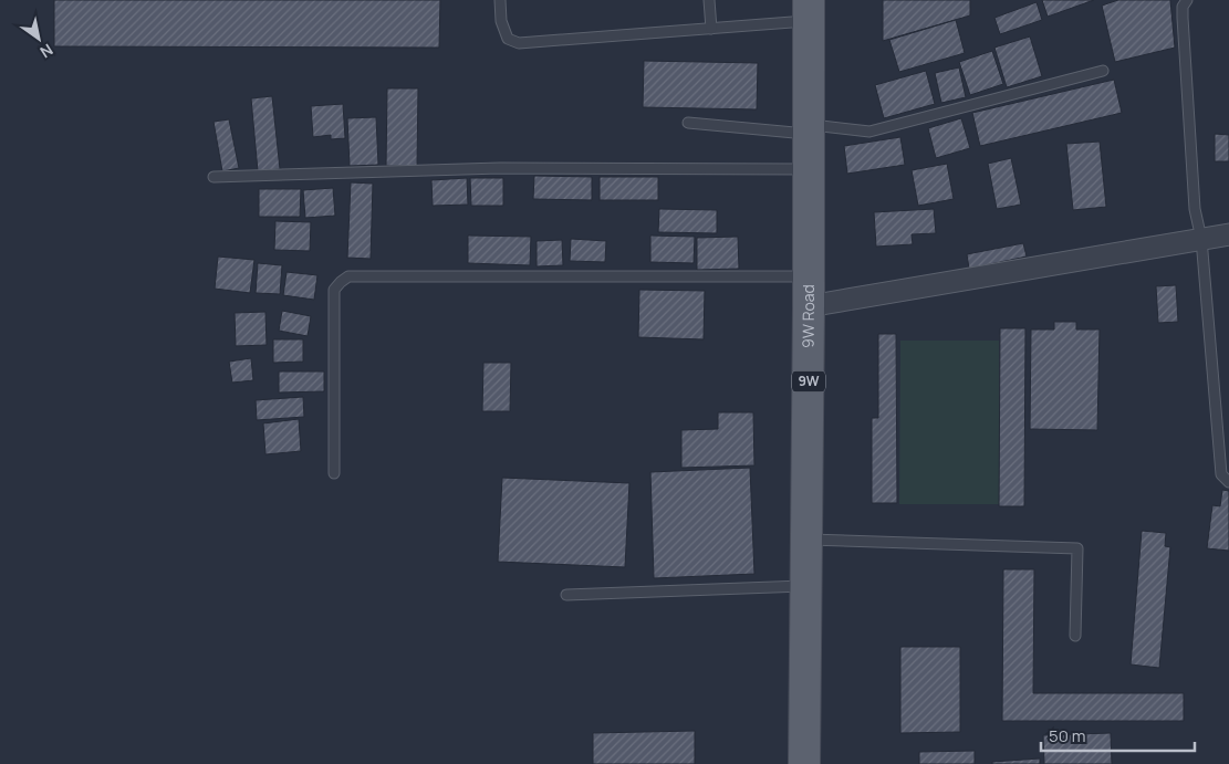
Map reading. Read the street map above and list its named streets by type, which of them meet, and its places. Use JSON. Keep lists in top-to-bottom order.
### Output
{
  "streets": {
    "main road": ["9W Road", "9W"]
  },
  "scale_bar": "50 m",
  "north": "bottom right"
}
